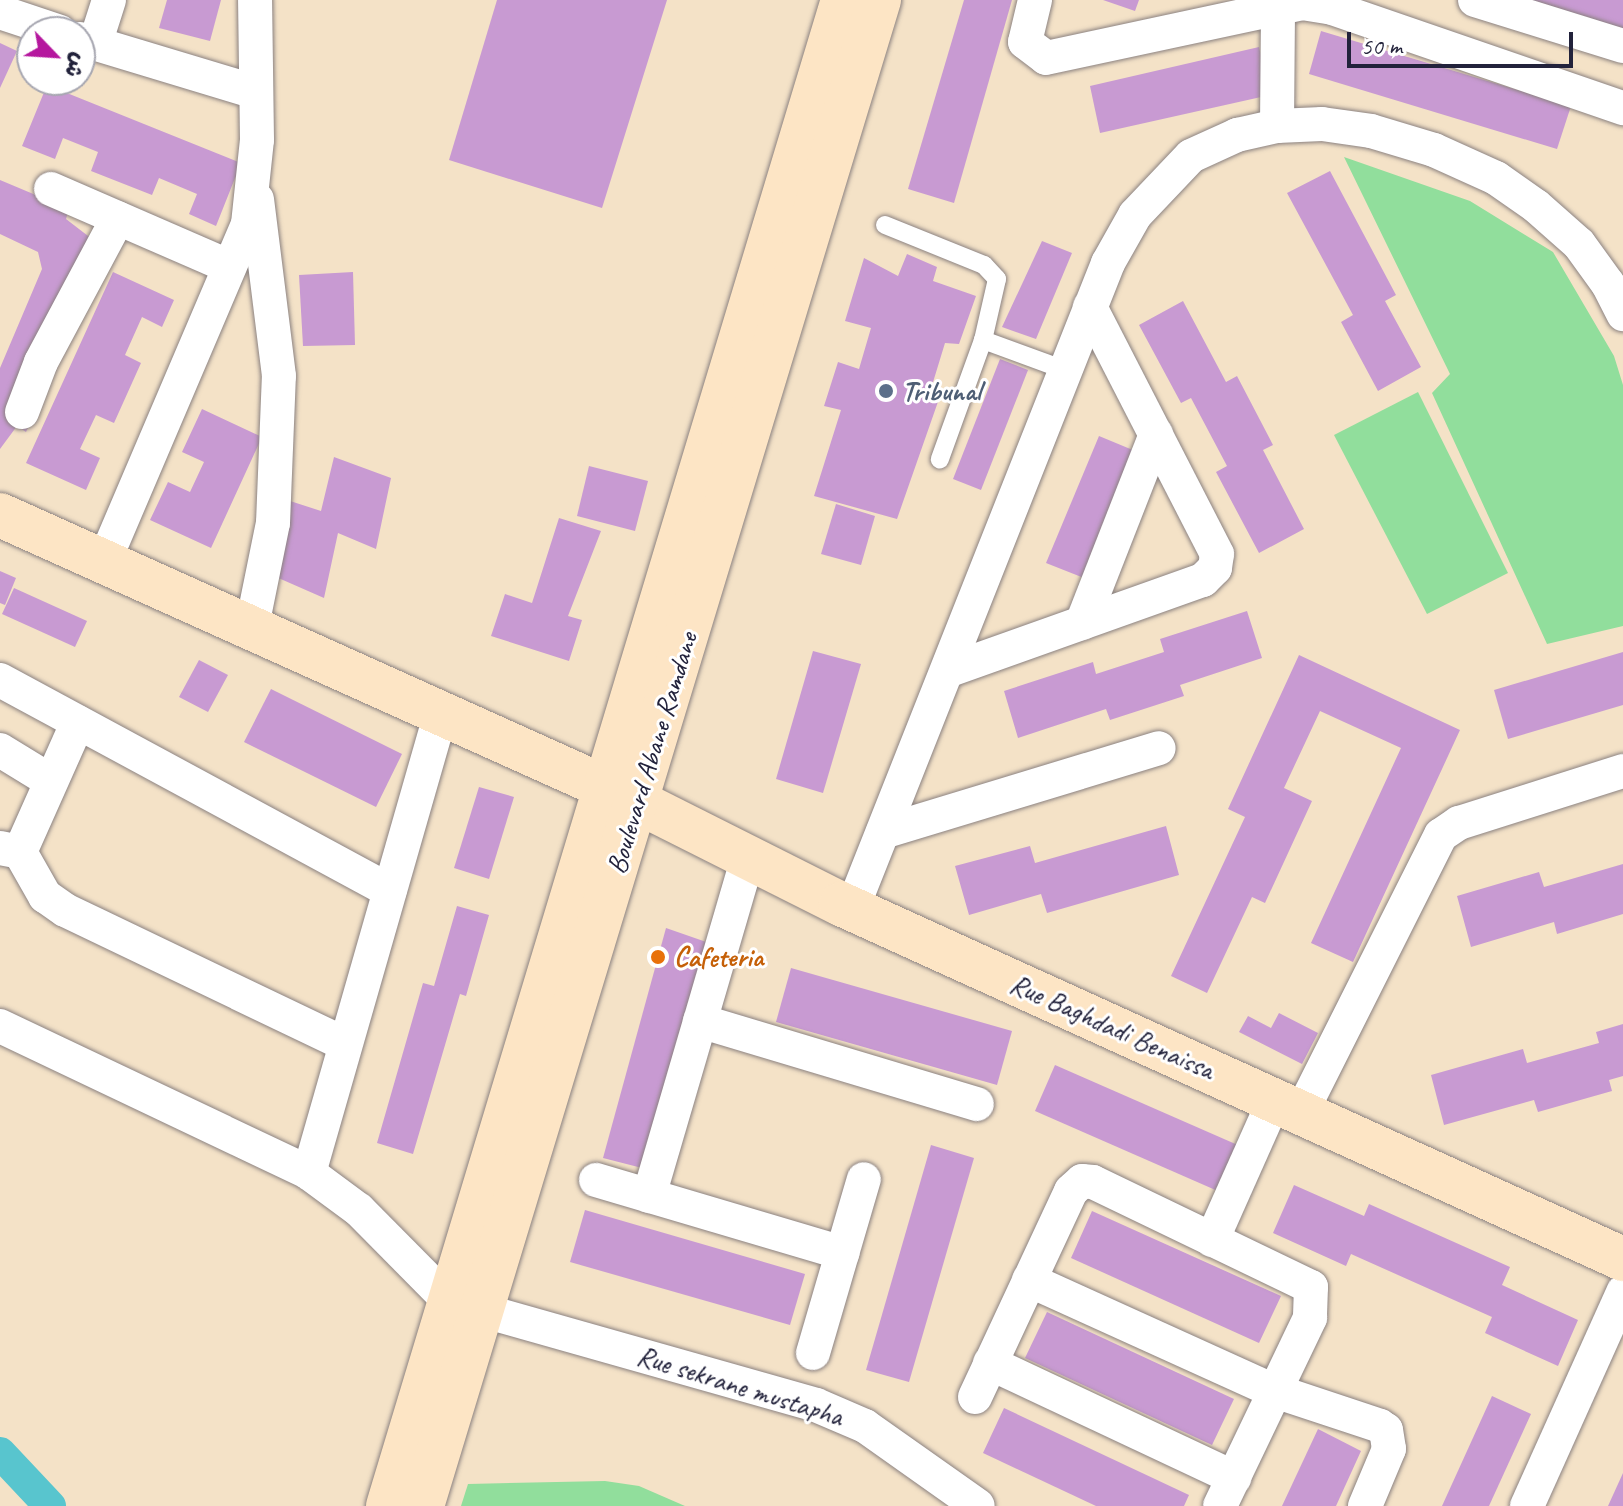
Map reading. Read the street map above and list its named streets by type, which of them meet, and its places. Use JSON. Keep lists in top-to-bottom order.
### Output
{
  "streets": {
    "main road": ["Boulevard Abane Ramdane", "Rue Baghdadi Benaissa"],
    "street": ["Rue sekrane mustapha"]
  },
  "crossings": [
    ["Boulevard Abane Ramdane", "Rue Baghdadi Benaissa"],
    ["Boulevard Abane Ramdane", "Rue sekrane mustapha"]
  ],
  "places": ["Tribunal", "Cafeteria"],
  "scale_bar": "50 m",
  "north": "bottom right"
}
